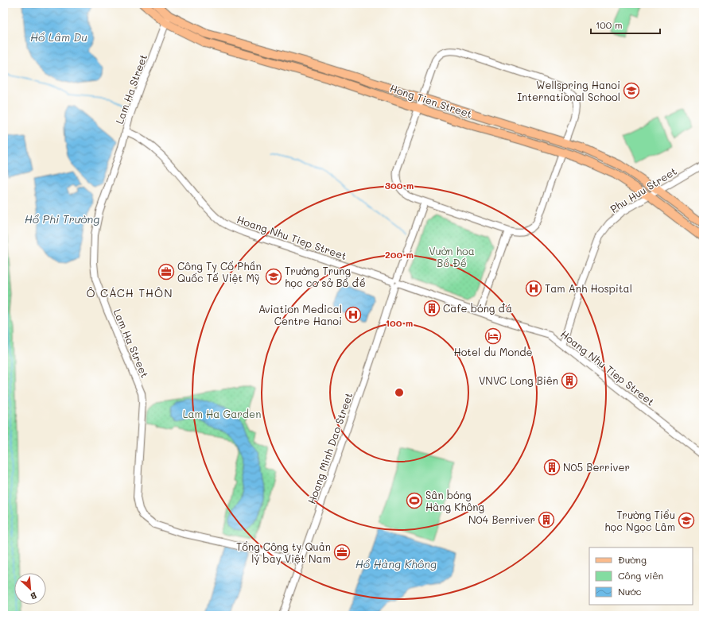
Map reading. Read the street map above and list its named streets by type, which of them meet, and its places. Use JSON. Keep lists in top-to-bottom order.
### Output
{
  "streets": {
    "main road": ["Hong Tien Street"],
    "street": [
      "Lam Ha Street",
      "Phu Huu Street",
      "Hoang Nhu Tiep Street",
      "Hoang Minh Dao Street"
    ]
  },
  "crossings": [
    ["Lam Ha Street", "Hong Tien Street"],
    ["Lam Ha Street", "Hoang Nhu Tiep Street"],
    ["Lam Ha Street", "Hoang Minh Dao Street"],
    ["Hong Tien Street", "Phu Huu Street"],
    ["Phu Huu Street", "Hoang Nhu Tiep Street"],
    ["Hoang Nhu Tiep Street", "Hoang Minh Dao Street"]
  ],
  "districts": ["Ô CÁCH THÔN"],
  "water": ["Hồ Lâm Du", "Hồ Phi Trường", "Hồ Hàng Không"],
  "parks": ["Vườn hoa Bồ Đề", "Lam Ha Garden"],
  "places": {
    "school or university": ["Wellspring Hanoi International School", "Trường Trung học cơ sở Bồ đề", "Trường Tiểu học Ngọc Lâm"],
    "office": ["Công Ty Cổ Phần Quốc Tế Việt Mỹ", "Tổng Công ty Quản lý bay Việt Nam"],
    "hospital": ["Tam Anh Hospital", "Aviation Medical Centre Hanoi"],
    "building": [
      "Cafe bóng đá",
      "VNVC Long Biên",
      "N05 Berriver",
      "N04 Berriver"
    ],
    "hotel": ["Hotel du Monde"],
    "sports": ["Sân bóng Hàng Không"]
  },
  "legend": ["Đường", "Công viên", "Nước"],
  "scale_bar": "100 m",
  "north": "bottom right",
  "rings": ["300 m", "200 m", "100 m"]
}
